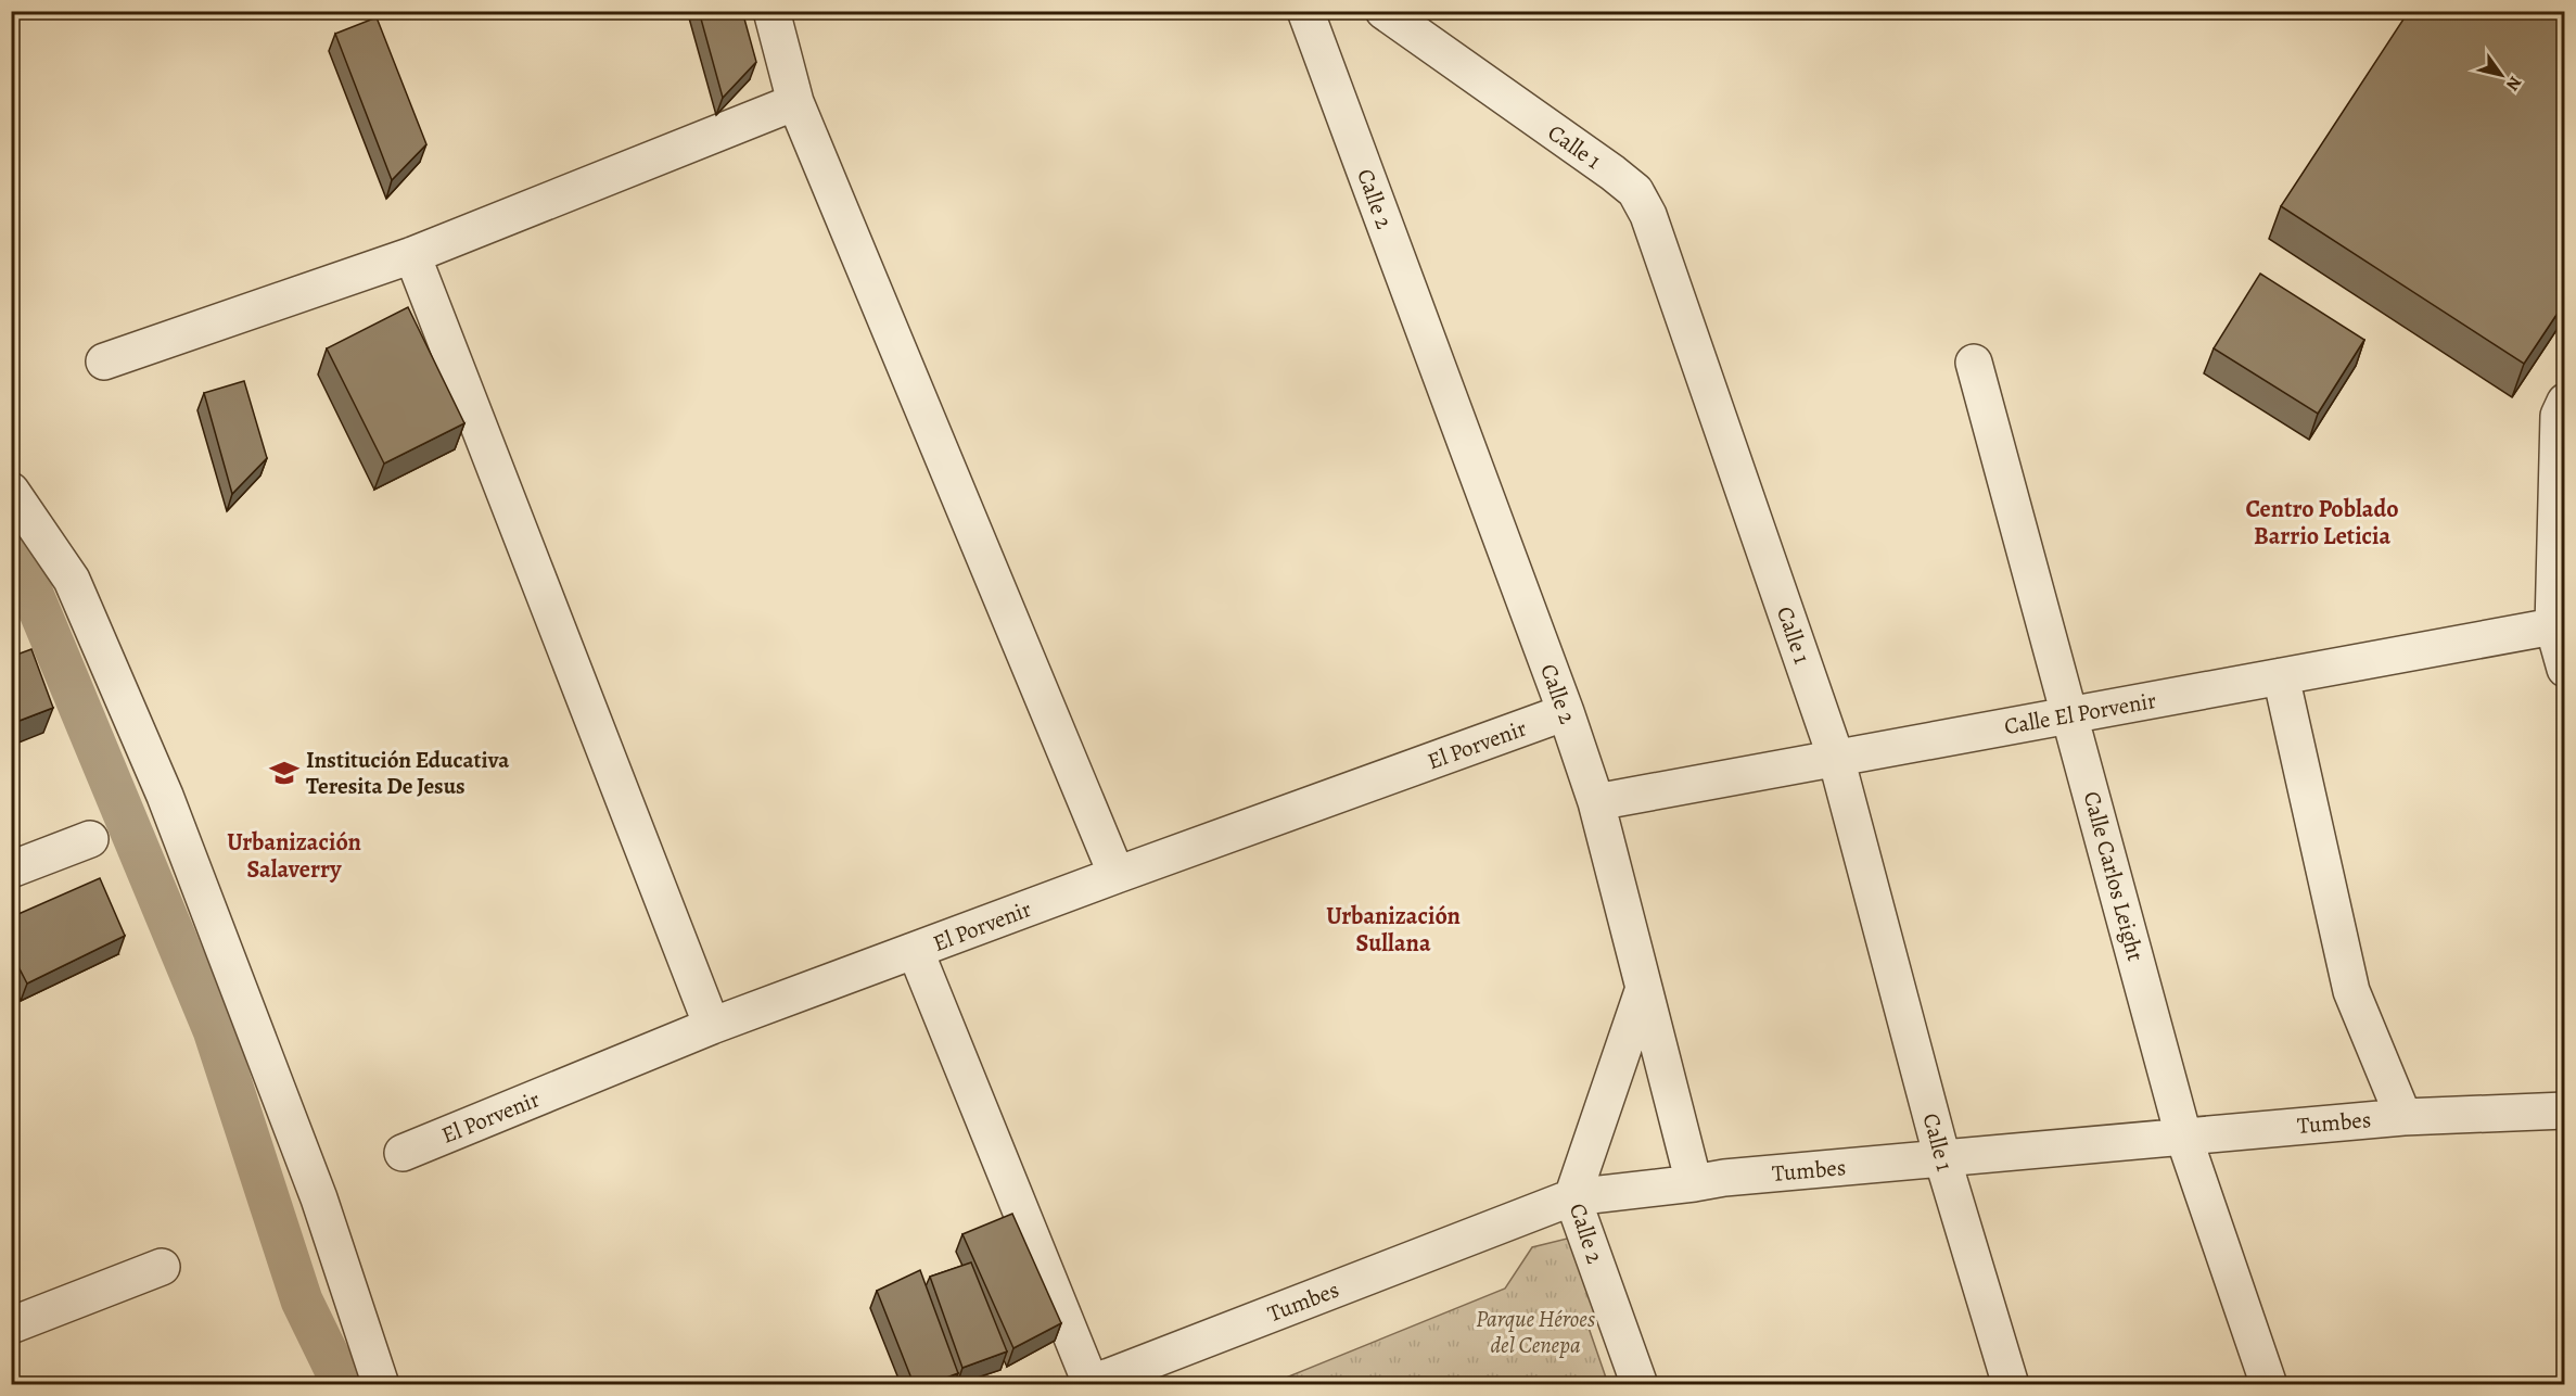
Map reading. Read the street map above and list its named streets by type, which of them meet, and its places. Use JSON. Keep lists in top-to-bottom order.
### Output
{
  "streets": {
    "street": [
      "Calle 1",
      "Calle 2",
      "Calle El Porvenir",
      "El Porvenir",
      "Calle Carlos Leight",
      "Tumbes"
    ]
  },
  "crossings": [
    ["Calle 1", "Calle El Porvenir"],
    ["Calle 1", "Tumbes"],
    ["Calle 2", "Calle El Porvenir"],
    ["Calle 2", "El Porvenir"],
    ["Calle 2", "Tumbes"],
    ["Calle El Porvenir", "Calle Carlos Leight"],
    ["Calle Carlos Leight", "Tumbes"]
  ],
  "districts": ["Centro Poblado Barrio Leticia", "Urbanización Salaverry", "Urbanización Sullana"],
  "parks": ["Parque Héroes del Cenepa"],
  "places": {
    "school or university": ["Institución Educativa Teresita De Jesus"]
  },
  "north": "bottom right"
}
